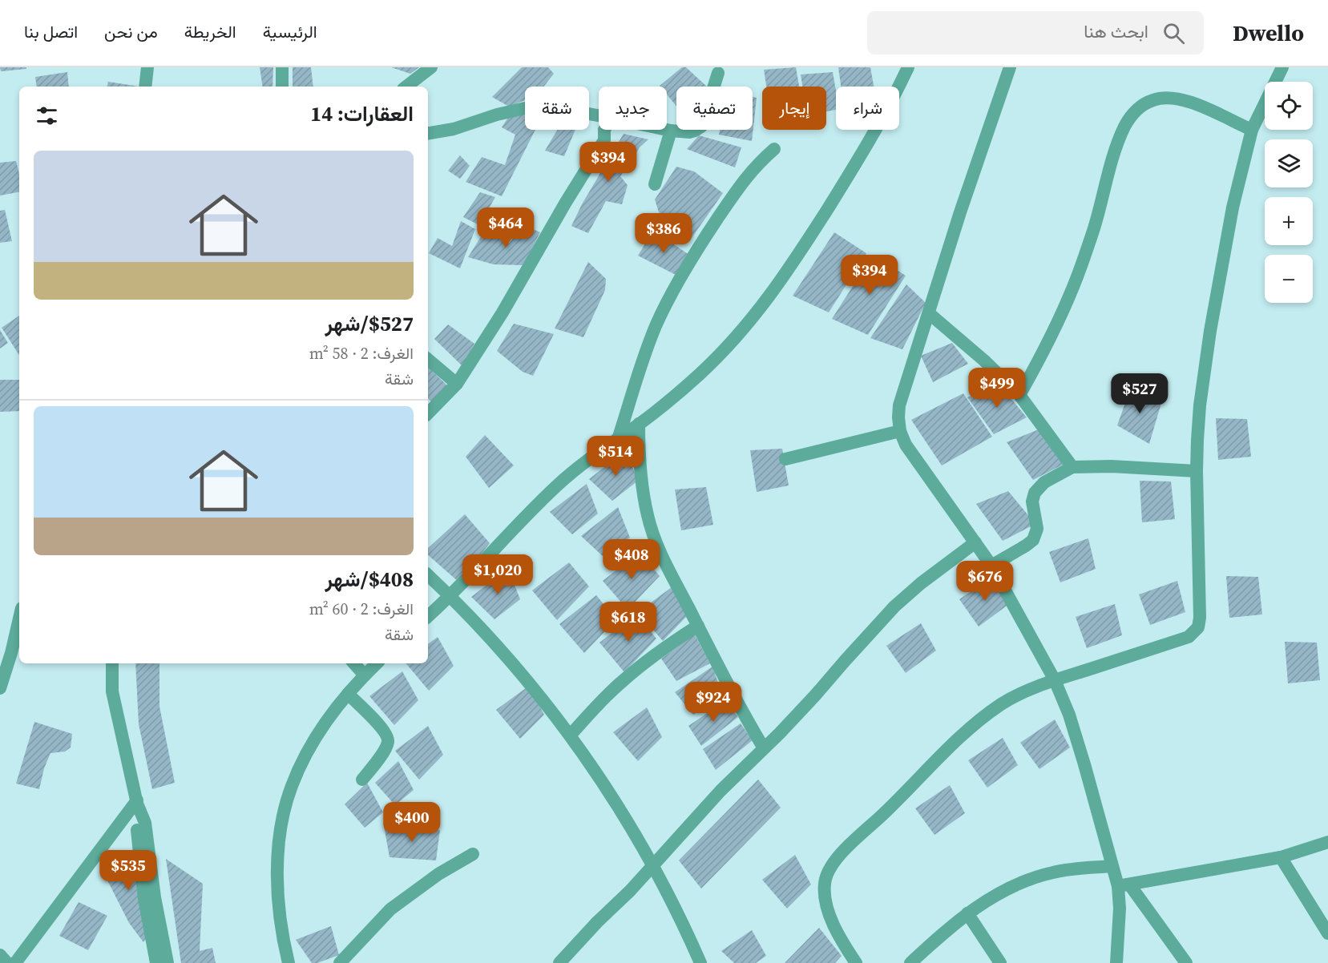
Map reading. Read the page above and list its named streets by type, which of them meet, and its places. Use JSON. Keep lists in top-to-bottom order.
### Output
{
  "page": {
    "header": "Dwello",
    "search": "ابحث هنا",
    "nav": [
      "الرئيسية",
      "الخريطة",
      "من نحن",
      "اتصل بنا"
    ],
    "map_buttons": ["+", "−"],
    "chip": [
      "شراء",
      "إيجار",
      "تصفية",
      "جديد",
      "شقة"
    ],
    "heading": "العقارات: 14",
    "price": [
      "$394",
      "$464",
      "$386",
      "$394",
      "$499",
      "$527",
      "$514",
      "$408",
      "$1,020",
      "$676",
      "$618",
      "$924",
      "$400",
      "$535"
    ],
    "list": [
      {
        "name": "$527/شهر",
        "note": "الغرف: 2 · 58 m² · شقة"
      },
      {
        "name": "$408/شهر",
        "note": "الغرف: 2 · 60 m² · شقة"
      }
    ]
  }
}
